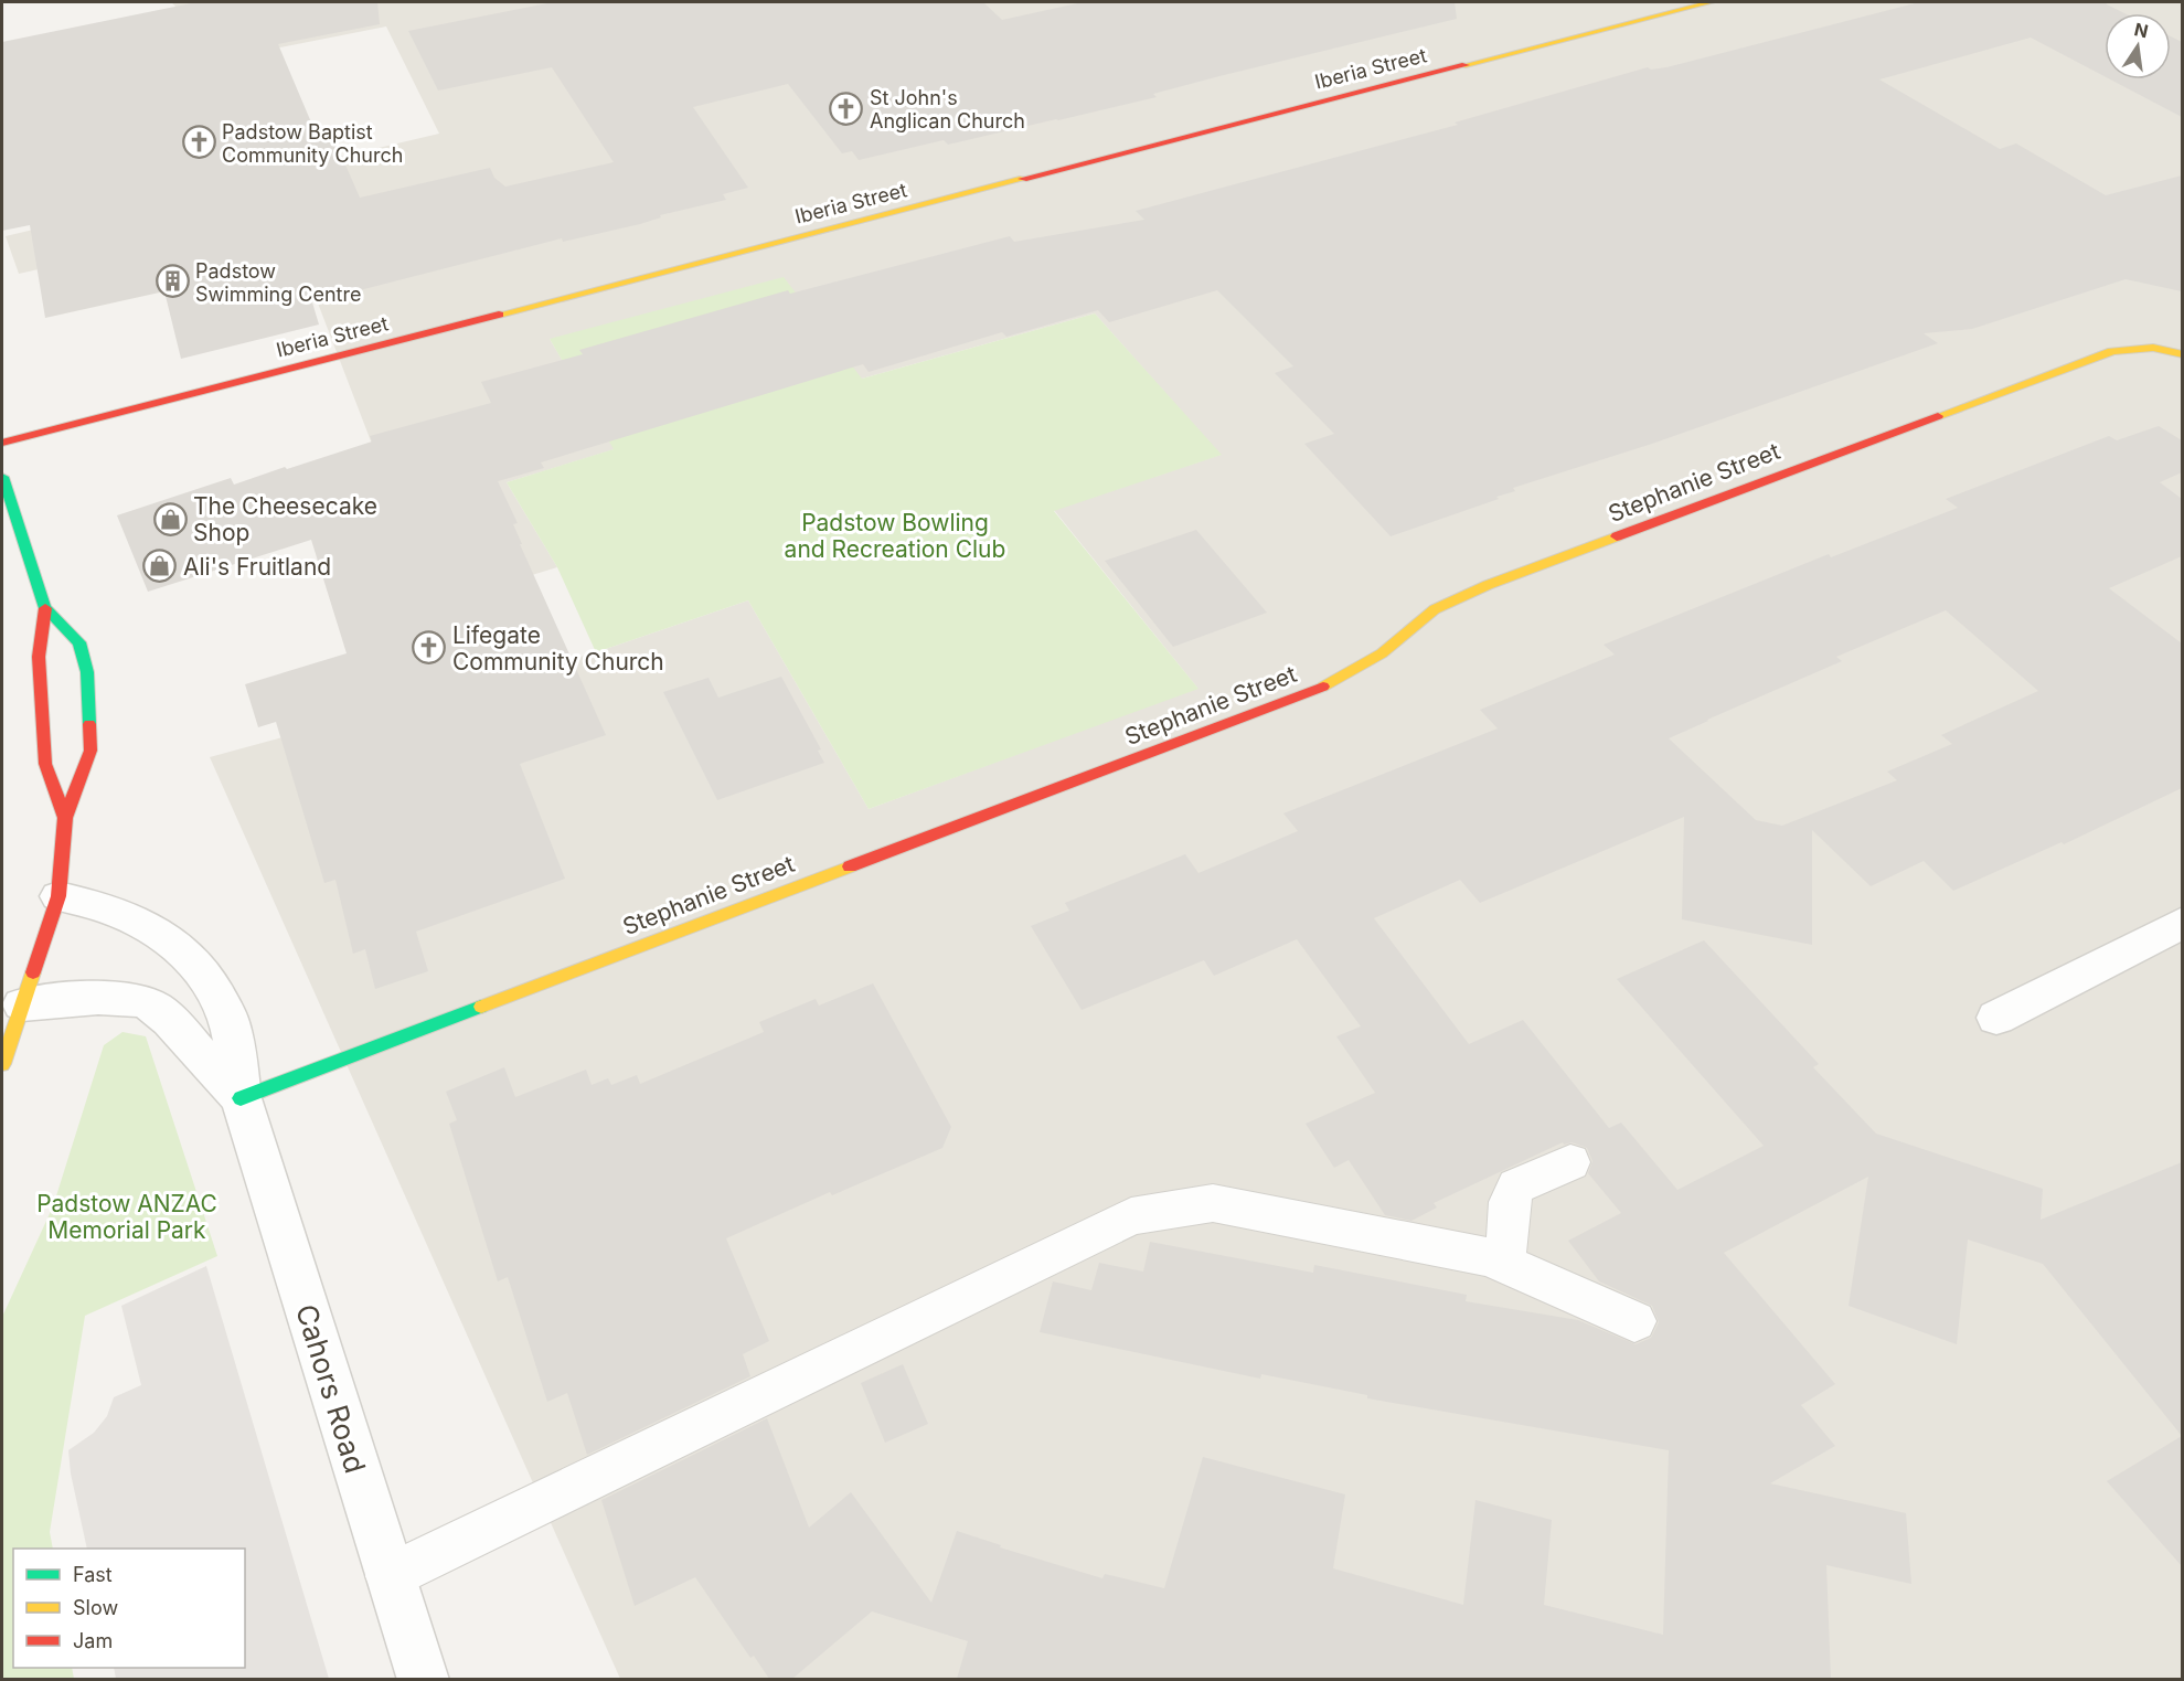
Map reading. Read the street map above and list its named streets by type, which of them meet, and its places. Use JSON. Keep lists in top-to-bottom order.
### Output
{
  "streets": {
    "street": ["Iberia Street", "Stephanie Street", "Cahors Road"]
  },
  "crossings": [
    ["Stephanie Street", "Cahors Road"]
  ],
  "parks": ["Padstow Bowling and Recreation Club", "Padstow ANZAC Memorial Park"],
  "places": {
    "church": ["St John's Anglican Church", "Padstow Baptist Community Church", "Lifegate Community Church"],
    "building": ["Padstow Swimming Centre"],
    "shop": ["The Cheesecake Shop", "Ali's Fruitland"]
  },
  "legend": ["Fast", "Slow", "Jam"],
  "north": "top"
}
